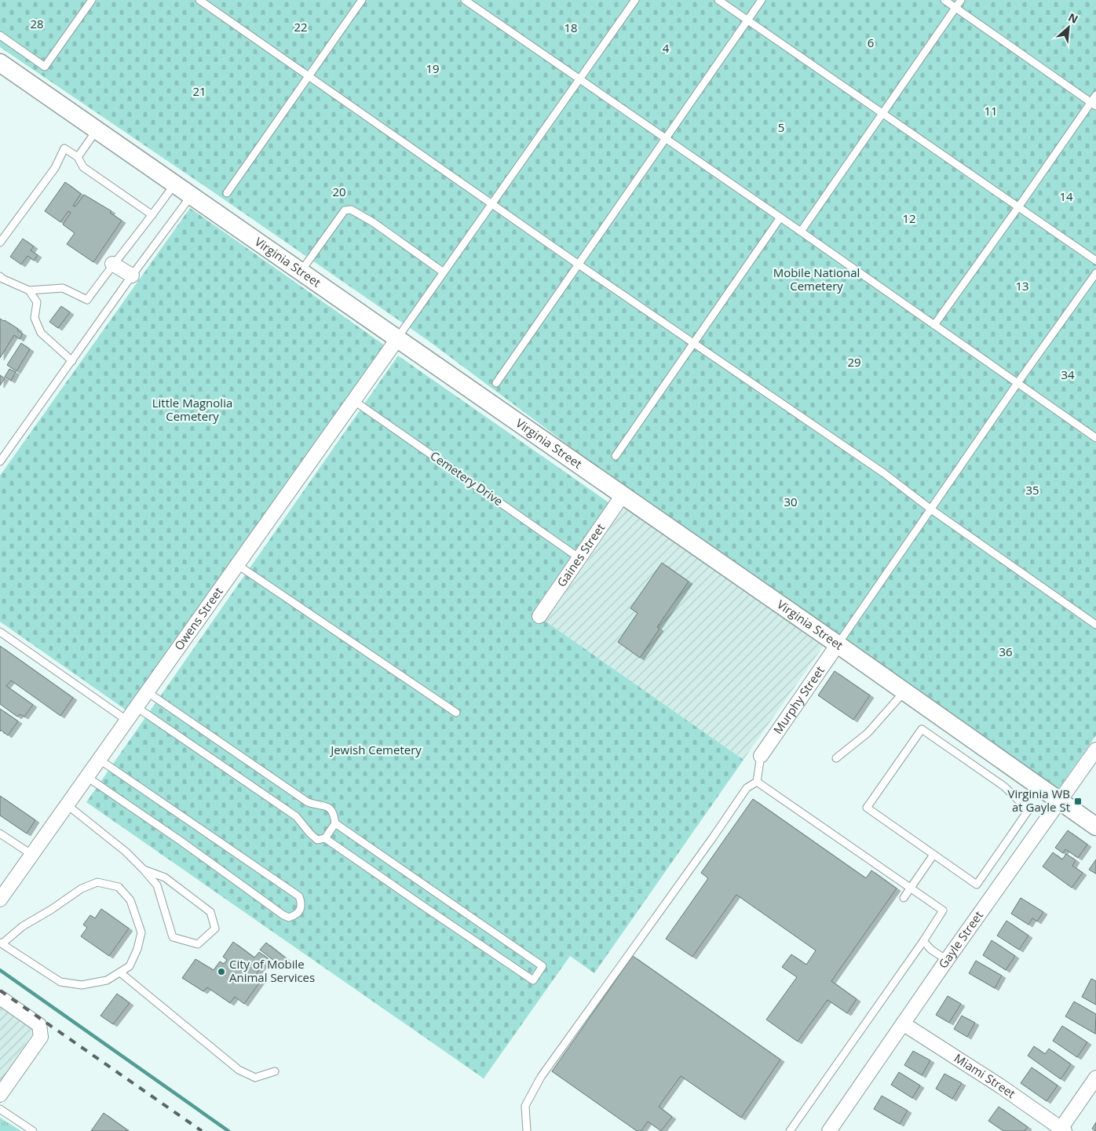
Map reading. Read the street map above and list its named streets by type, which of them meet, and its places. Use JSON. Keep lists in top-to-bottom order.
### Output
{
  "streets": {
    "street": [
      "Virginia Street",
      "Gaines Street",
      "Owens Street",
      "Murphy Street",
      "Gayle Street",
      "Miami Street"
    ],
    "lane": ["Cemetery Drive"]
  },
  "crossings": [
    ["Virginia Street", "Gaines Street"],
    ["Virginia Street", "Owens Street"],
    ["Virginia Street", "Murphy Street"],
    ["Virginia Street", "Gayle Street"],
    ["Cemetery Drive", "Gaines Street"],
    ["Cemetery Drive", "Owens Street"],
    ["Gayle Street", "Miami Street"]
  ],
  "parks": [
    "28",
    "22",
    "18",
    "6",
    "4",
    "19",
    "21",
    "11",
    "5",
    "20",
    "14",
    "12",
    "Mobile National Cemetery",
    "13",
    "29",
    "34",
    "Little Magnolia Cemetery",
    "35",
    "30",
    "36",
    "Jewish Cemetery"
  ],
  "places": {
    "transit": ["Virginia WB at Gayle St"],
    "other": ["City of Mobile Animal Services"]
  },
  "north": "top right"
}
